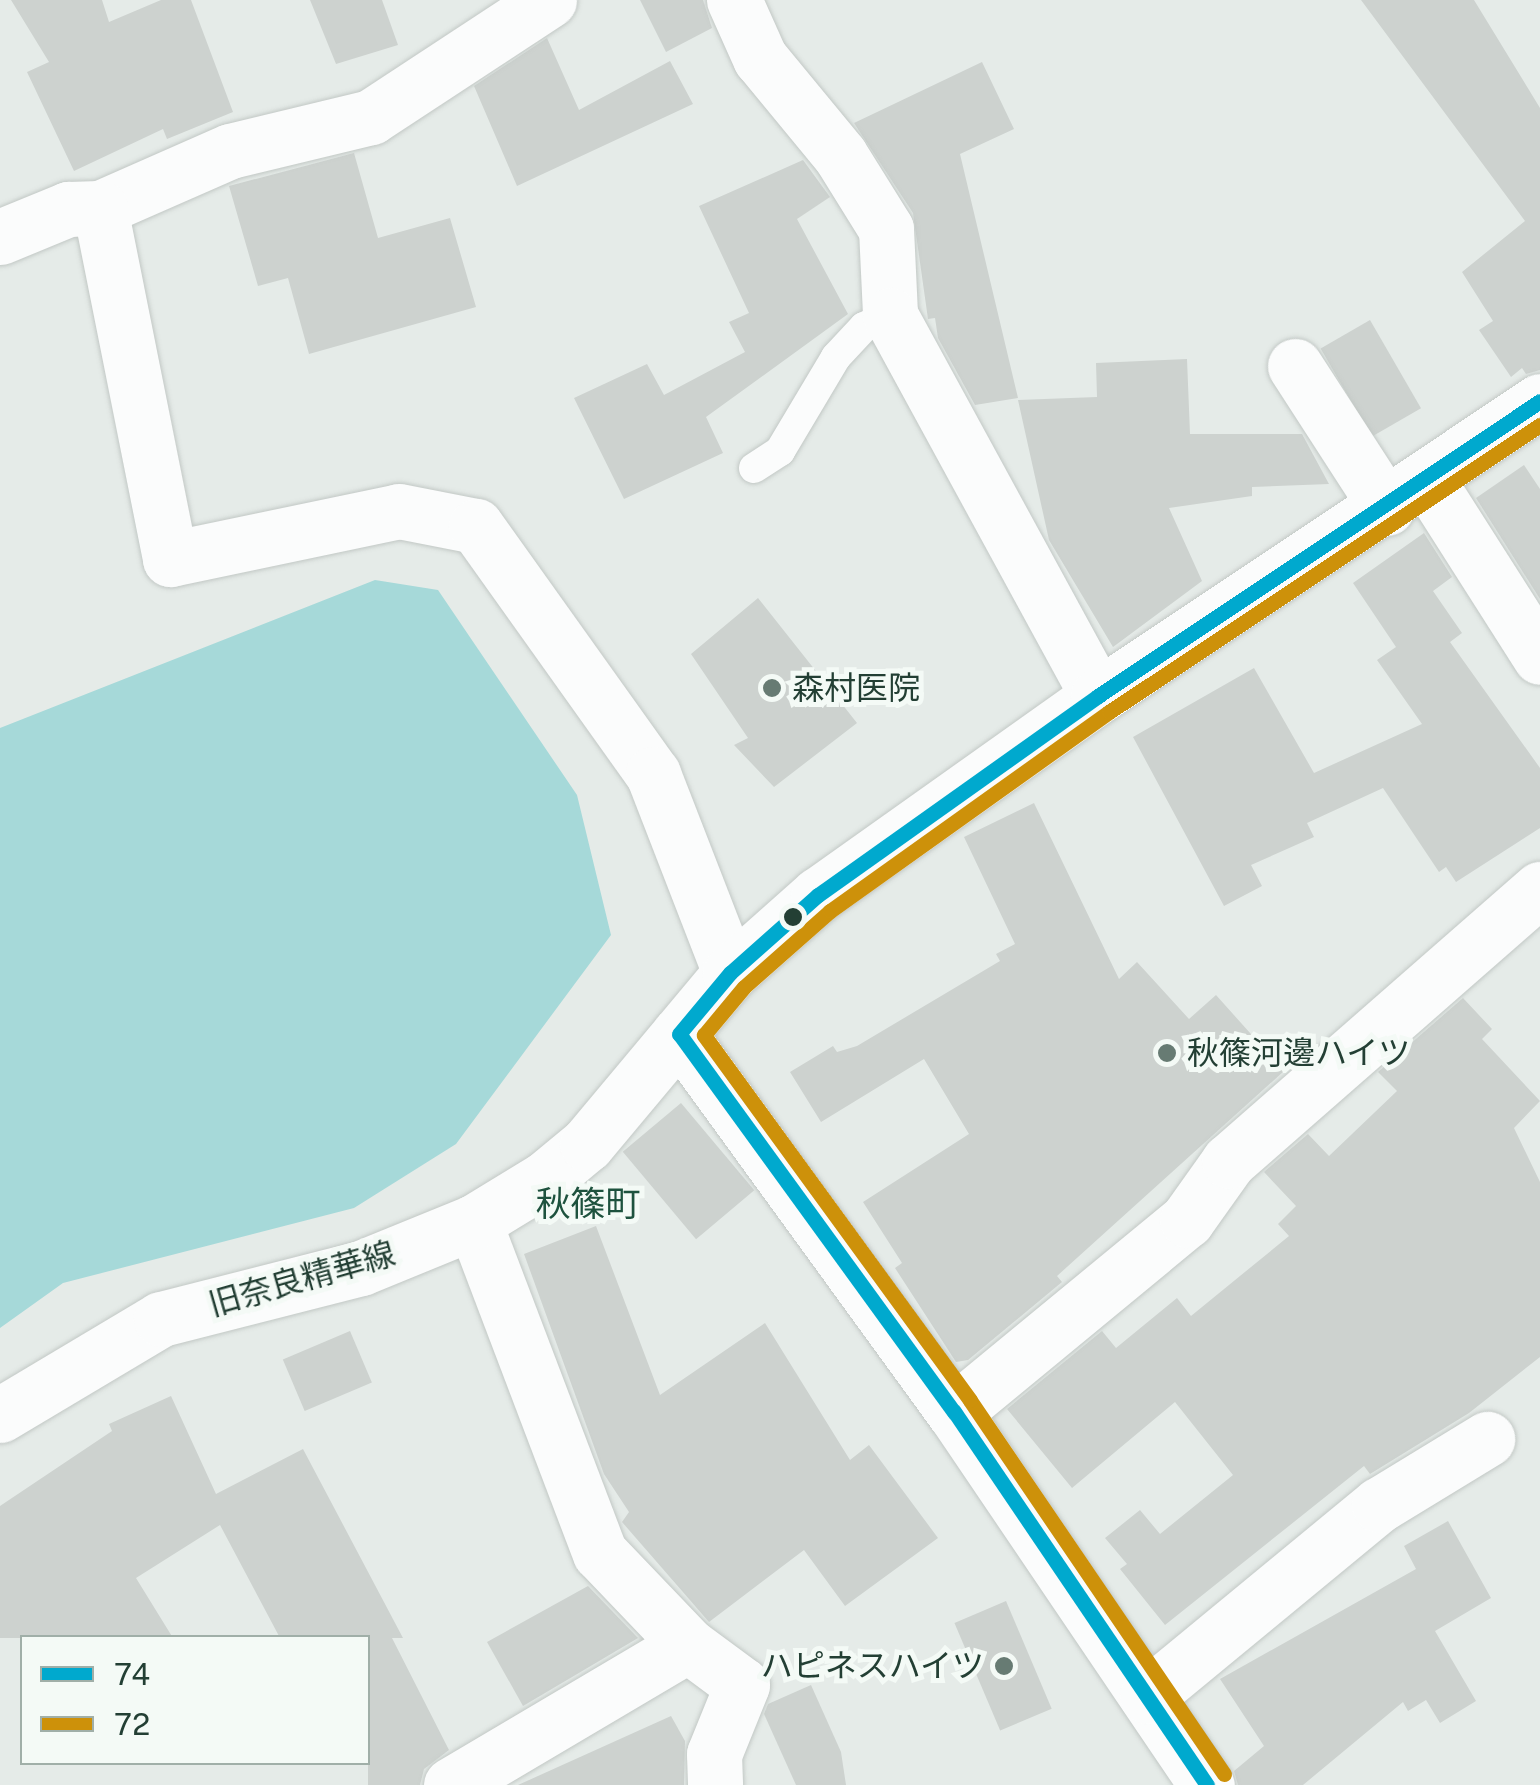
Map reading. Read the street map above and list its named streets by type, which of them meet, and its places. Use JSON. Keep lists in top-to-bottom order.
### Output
{
  "streets": {
    "street": ["旧奈良精華線"]
  },
  "districts": ["秋篠町"],
  "places": ["森村医院", "秋篠河邊ハイツ", "ハピネスハイツ"],
  "lines": ["transit line 74", "transit line 72"],
  "legend": ["74", "72"]
}
